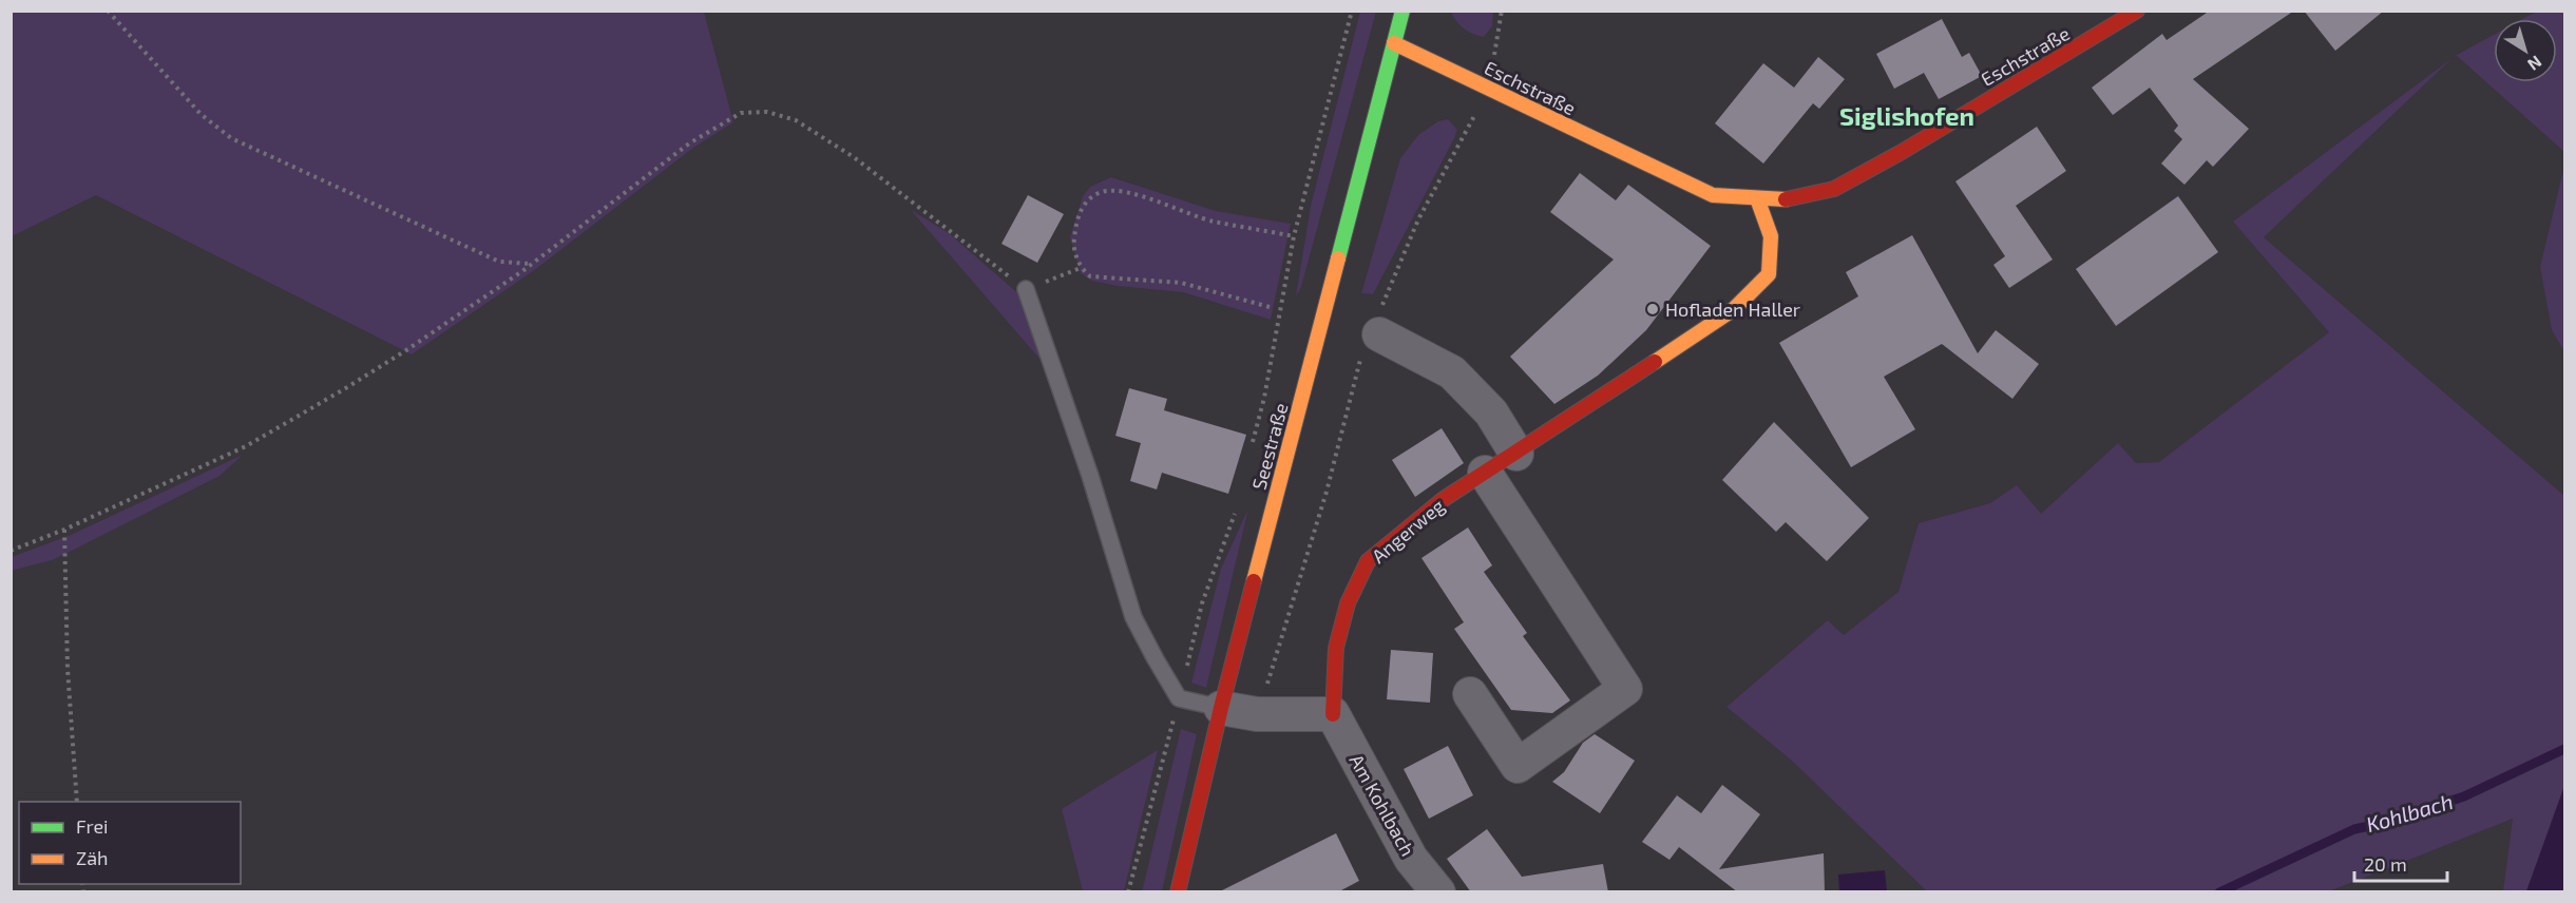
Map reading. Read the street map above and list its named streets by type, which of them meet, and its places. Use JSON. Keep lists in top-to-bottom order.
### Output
{
  "streets": {
    "street": [
      "Eschstraße",
      "Seestraße",
      "Angerweg",
      "Am Kohlbach"
    ]
  },
  "crossings": [
    ["Eschstraße", "Seestraße"],
    ["Angerweg", "Am Kohlbach"]
  ],
  "districts": ["Siglishofen"],
  "water": ["Kohlbach"],
  "places": ["Hofladen Haller"],
  "legend": ["Frei", "Zäh"],
  "scale_bar": "20 m",
  "north": "bottom right"
}
